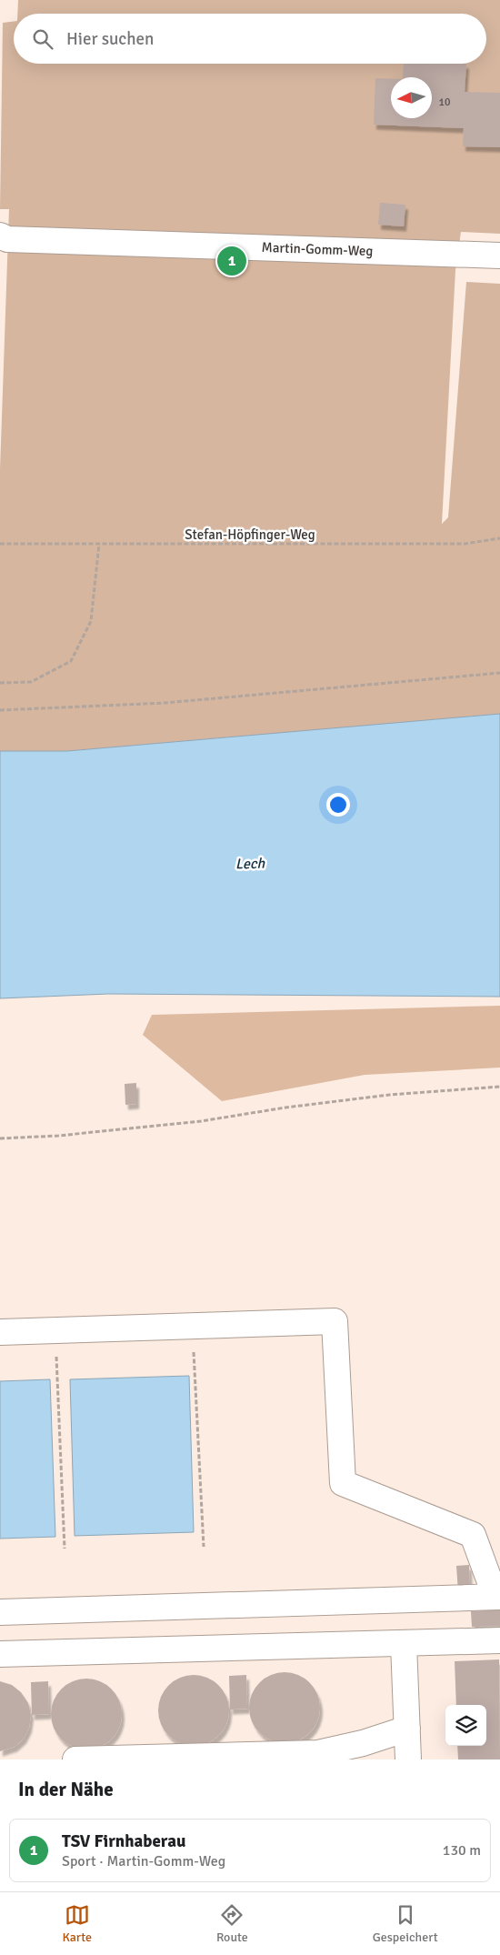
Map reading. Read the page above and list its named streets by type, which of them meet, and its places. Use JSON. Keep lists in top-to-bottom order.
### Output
{
  "streets": {
    "street": ["Martin-Gomm-Weg"],
    "path": ["Stefan-Höpfinger-Weg"]
  },
  "water": ["Lech"],
  "house_numbers": ["10"],
  "north": "left",
  "page": {
    "search": "Hier suchen",
    "pins": "1",
    "heading": "In der Nähe",
    "list": [
      {
        "mark": "1",
        "name": "TSV Firnhaberau",
        "note": "Sport · Martin-Gomm-Weg",
        "value": "130 m"
      }
    ],
    "nav": ["Karte", "Route", "Gespeichert"]
  }
}
